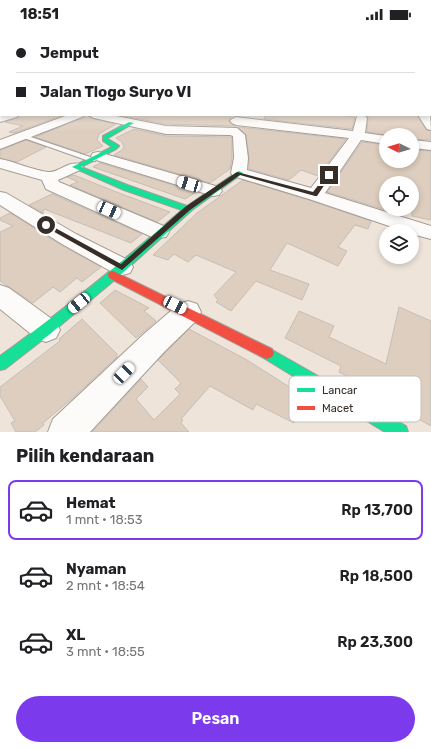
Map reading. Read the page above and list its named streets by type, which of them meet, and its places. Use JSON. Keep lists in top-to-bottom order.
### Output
{
  "legend": ["Lancar", "Macet"],
  "north": "left",
  "page": {
    "status": "18:51",
    "banner": ["Jemput", "Jalan Tlogo Suryo VI"],
    "heading": "Pilih kendaraan",
    "list": [
      {
        "name": "Hemat",
        "note": "1 mnt · 18:53",
        "value": "Rp 13,700"
      },
      {
        "name": "Nyaman",
        "note": "2 mnt · 18:54",
        "value": "Rp 18,500"
      },
      {
        "name": "XL",
        "note": "3 mnt · 18:55",
        "value": "Rp 23,300"
      }
    ],
    "buttons": "Pesan"
  }
}
